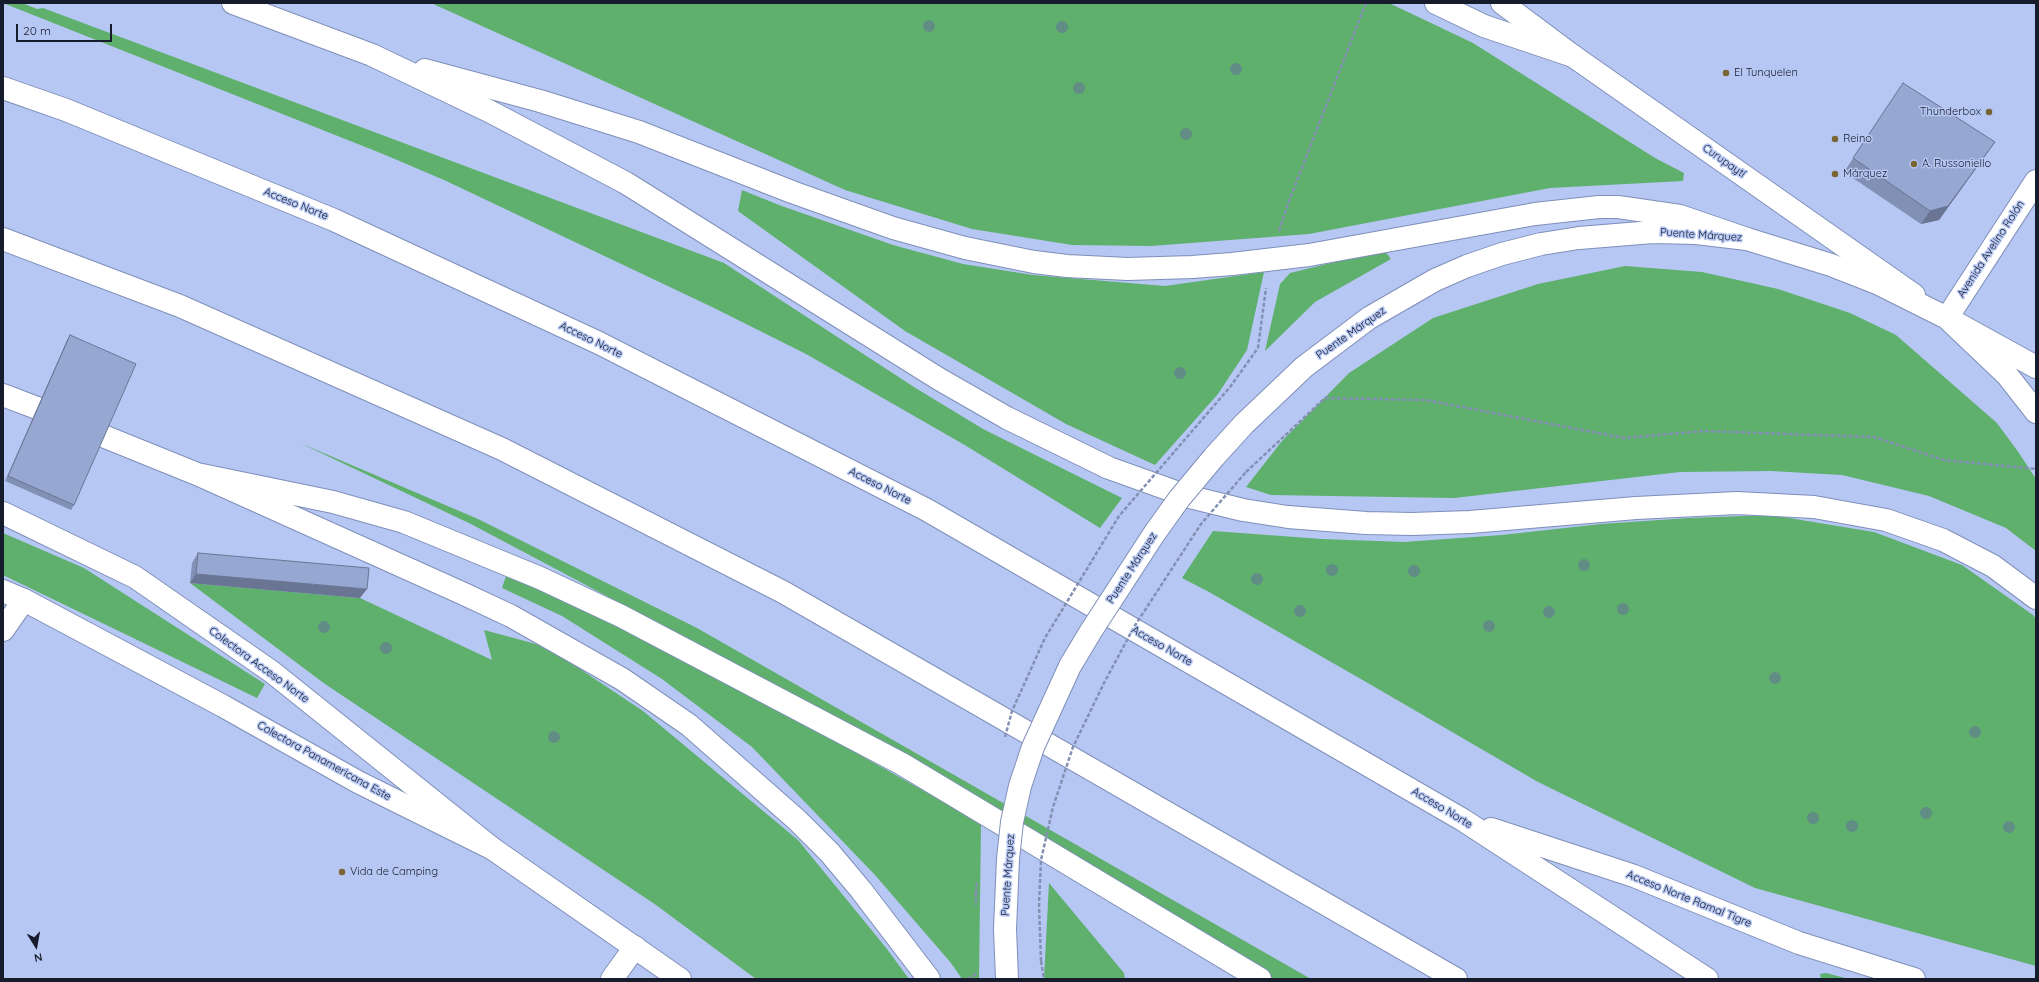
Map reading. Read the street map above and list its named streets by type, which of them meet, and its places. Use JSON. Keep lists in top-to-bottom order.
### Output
{
  "streets": {
    "main road": [
      "Curupaytí",
      "Acceso Norte",
      "Puente Márquez",
      "Avenida Avelino Rolón",
      "Colectora Acceso Norte",
      "Colectora Panamericana Este",
      "Acceso Norte Ramal Tigre"
    ]
  },
  "crossings": [
    ["Curupaytí", "Puente Márquez"],
    ["Curupaytí", "Avenida Avelino Rolón"],
    ["Acceso Norte", "Acceso Norte Ramal Tigre"],
    ["Puente Márquez", "Avenida Avelino Rolón"],
    ["Colectora Acceso Norte", "Colectora Panamericana Este"]
  ],
  "places": [
    "El Tunquelen",
    "Thunderbox",
    "Reino",
    "A. Russoniello",
    "Márquez",
    "Vida de Camping"
  ],
  "scale_bar": "20 m",
  "north": "bottom"
}
